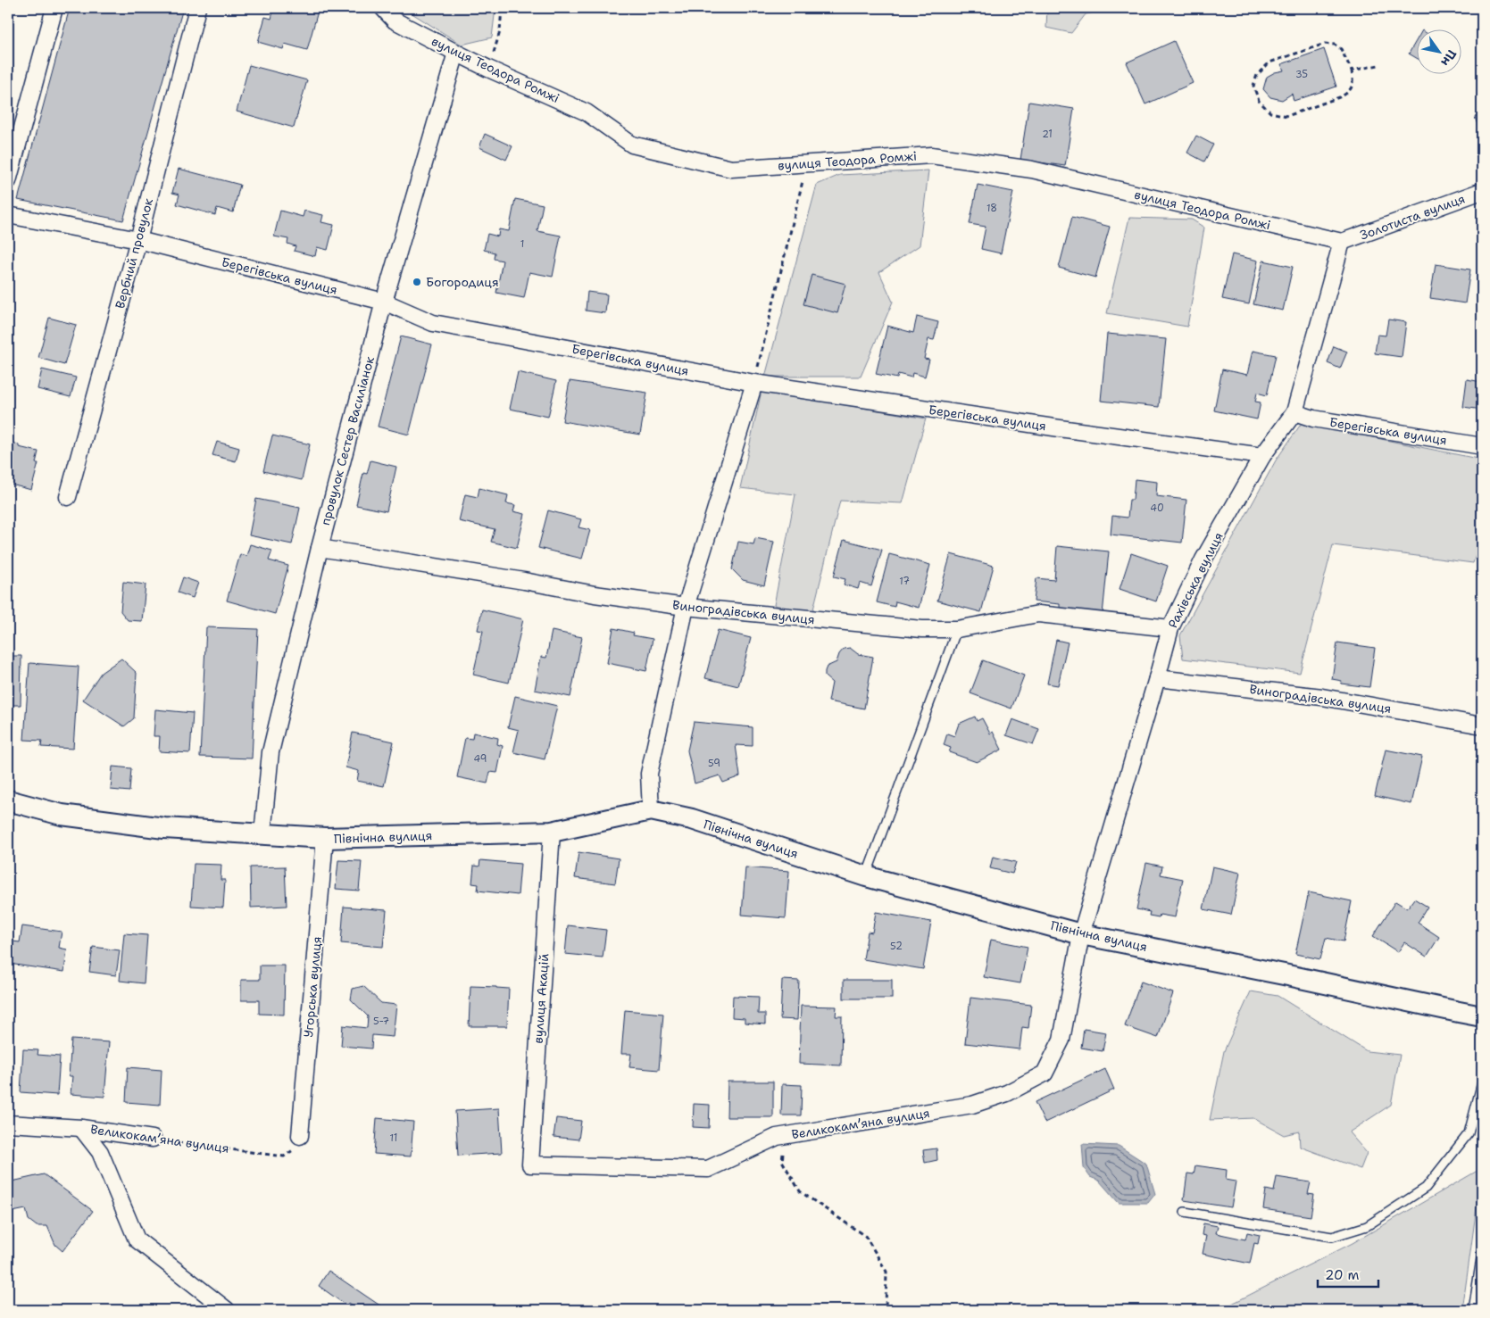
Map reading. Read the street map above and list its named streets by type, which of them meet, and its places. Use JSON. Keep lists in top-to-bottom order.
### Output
{
  "streets": {
    "street": [
      "вулиця Теодора Ромжі",
      "Золотиста вулиця",
      "Вербний провулок",
      "Берегівська вулиця",
      "провулок Сестер Василіанок",
      "Рахівська вулиця",
      "Виноградівська вулиця",
      "Північна вулиця",
      "Угорська вулиця",
      "вулиця Акацій",
      "Великокамʼяна вулиця"
    ]
  },
  "crossings": [
    ["вулиця Теодора Ромжі", "Золотиста вулиця"],
    ["вулиця Теодора Ромжі", "провулок Сестер Василіанок"],
    ["вулиця Теодора Ромжі", "Рахівська вулиця"],
    ["Золотиста вулиця", "Рахівська вулиця"],
    ["Вербний провулок", "Берегівська вулиця"],
    ["Берегівська вулиця", "провулок Сестер Василіанок"],
    ["Берегівська вулиця", "Рахівська вулиця"],
    ["провулок Сестер Василіанок", "Виноградівська вулиця"],
    ["провулок Сестер Василіанок", "Північна вулиця"],
    ["Рахівська вулиця", "Виноградівська вулиця"],
    ["Рахівська вулиця", "Північна вулиця"],
    ["Рахівська вулиця", "Великокамʼяна вулиця"],
    ["Північна вулиця", "Угорська вулиця"],
    ["Північна вулиця", "вулиця Акацій"],
    ["Північна вулиця", "Великокамʼяна вулиця"],
    ["Угорська вулиця", "Великокамʼяна вулиця"],
    ["вулиця Акацій", "Великокамʼяна вулиця"]
  ],
  "places": ["Богородиця"],
  "house_numbers": [
    "35",
    "21",
    "18",
    "1",
    "40",
    "17",
    "49",
    "59",
    "52",
    "5-7",
    "11"
  ],
  "scale_bar": "20 m",
  "north": "bottom right"
}
